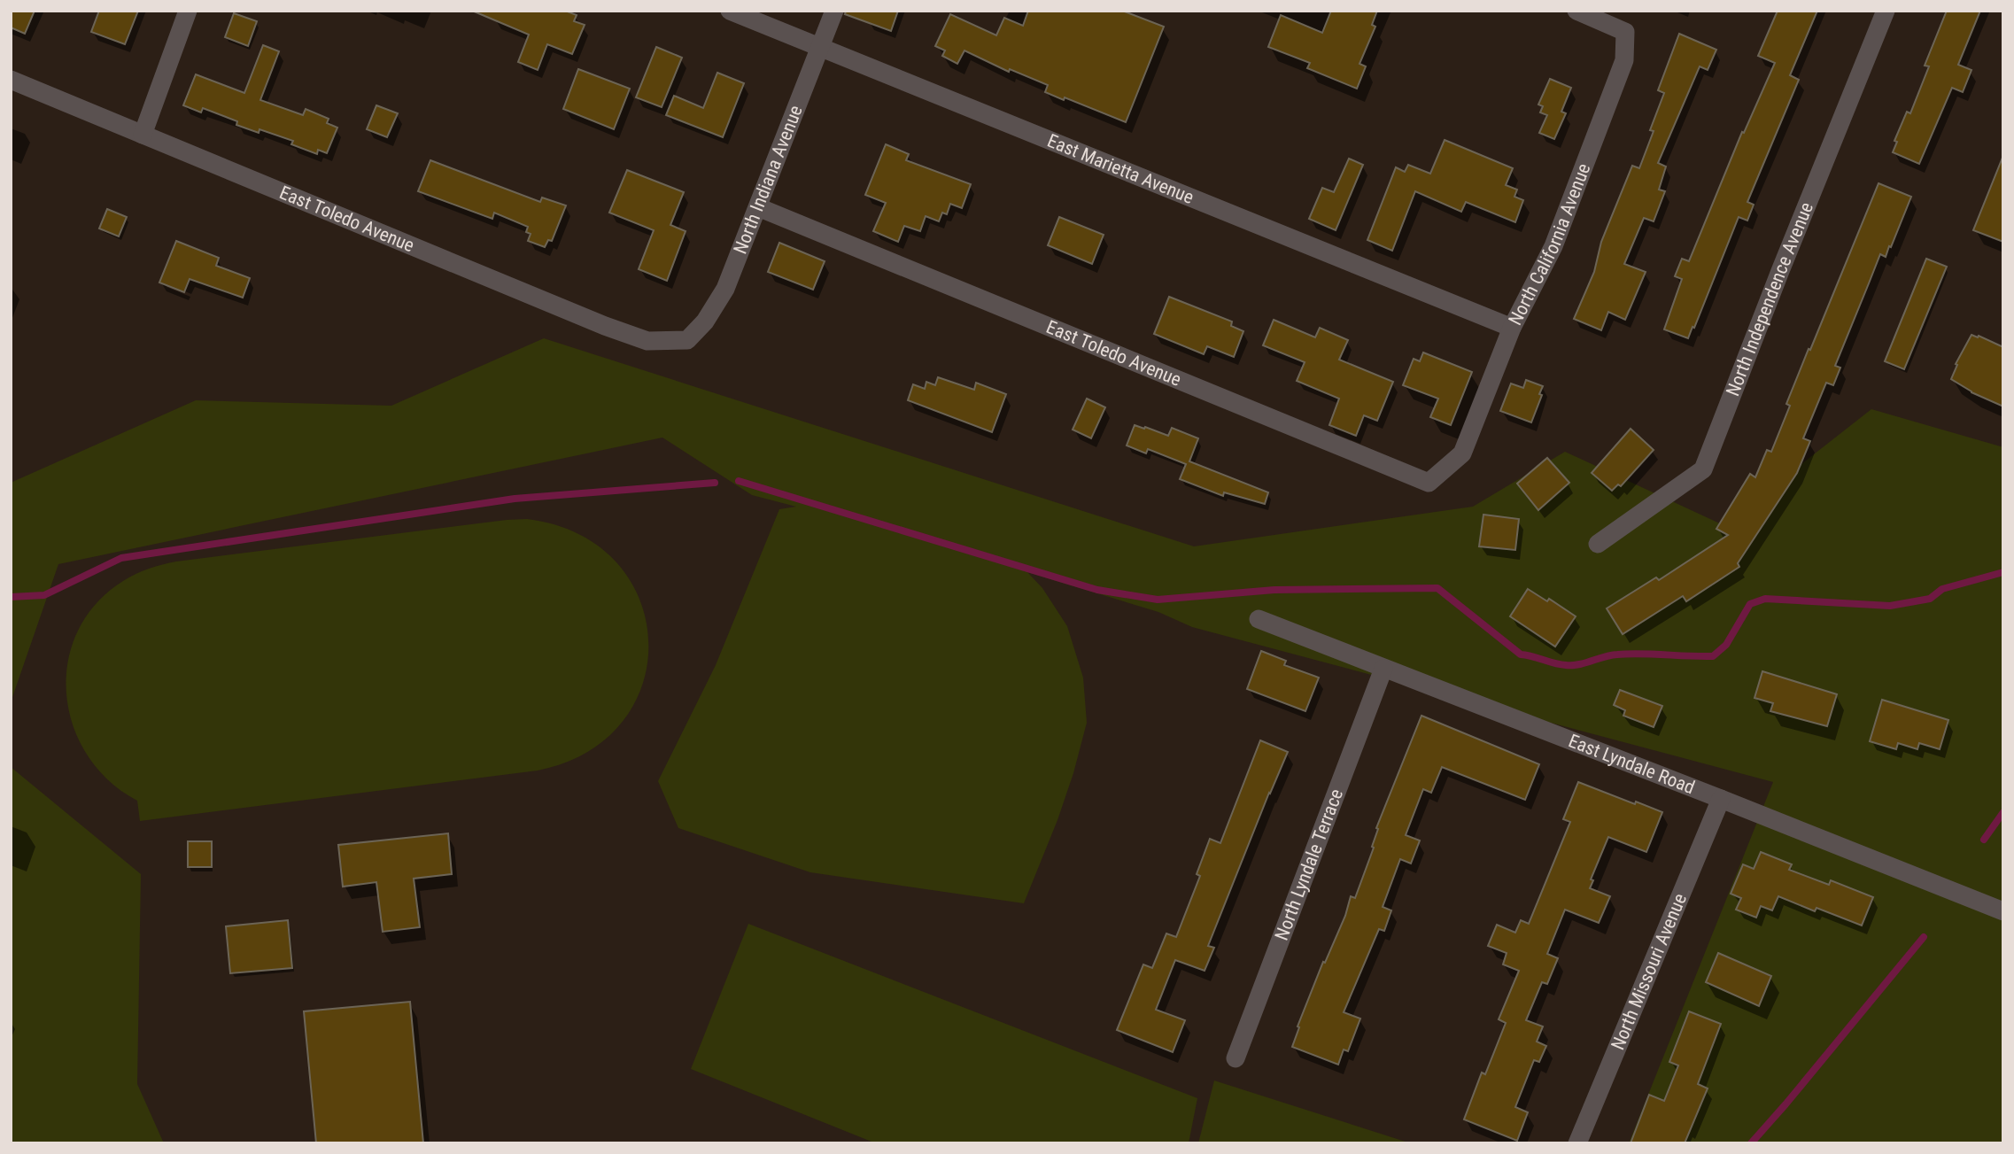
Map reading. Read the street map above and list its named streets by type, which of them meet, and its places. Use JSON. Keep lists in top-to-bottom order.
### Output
{
  "streets": {
    "street": [
      "East Marietta Avenue",
      "North Indiana Avenue",
      "East Toledo Avenue",
      "North California Avenue",
      "North Independence Avenue",
      "East Lyndale Road",
      "North Lyndale Terrace",
      "North Missouri Avenue"
    ]
  },
  "crossings": [
    ["East Marietta Avenue", "North Indiana Avenue"],
    ["East Marietta Avenue", "North California Avenue"],
    ["North Indiana Avenue", "East Toledo Avenue"],
    ["East Toledo Avenue", "North California Avenue"],
    ["East Lyndale Road", "North Lyndale Terrace"],
    ["East Lyndale Road", "North Missouri Avenue"]
  ]
}
